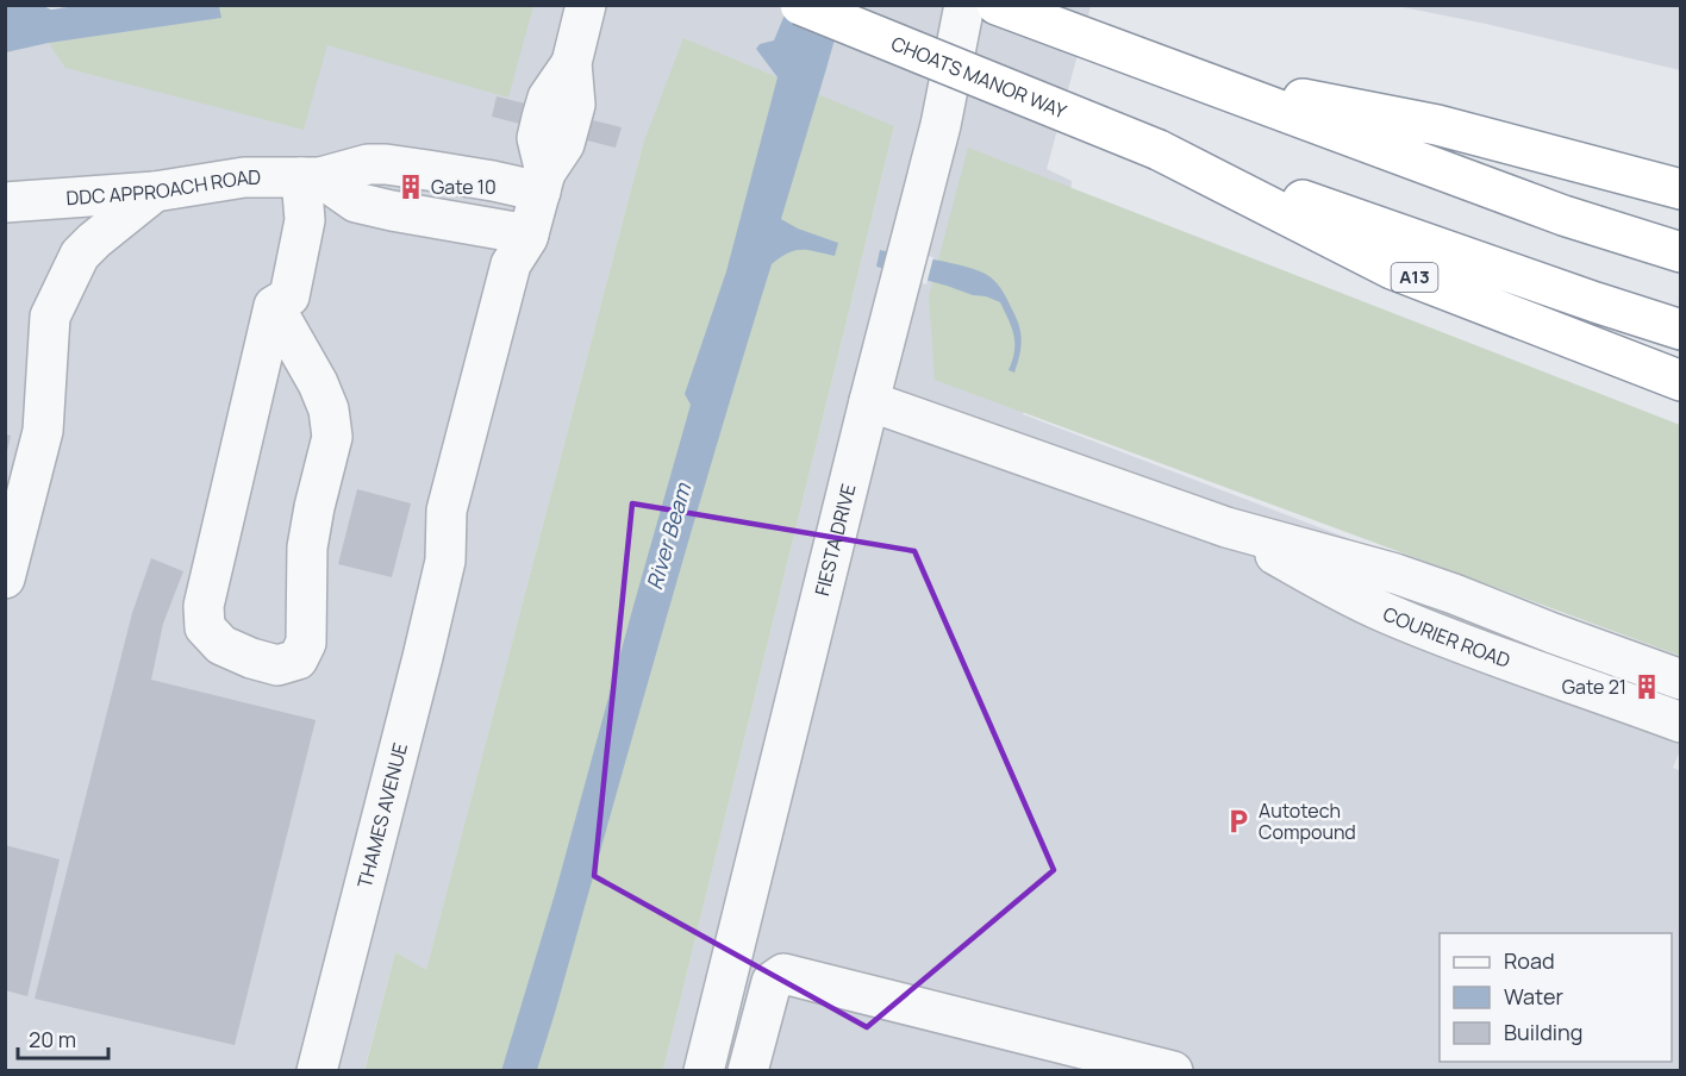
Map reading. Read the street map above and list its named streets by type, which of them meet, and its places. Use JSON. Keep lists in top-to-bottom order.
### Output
{
  "streets": {
    "highway": ["CHOATS MANOR WAY", "A13"],
    "street": [
      "DDC APPROACH ROAD",
      "FIESTA DRIVE",
      "COURIER ROAD",
      "THAMES AVENUE"
    ]
  },
  "crossings": [
    ["CHOATS MANOR WAY", "A13"],
    ["DDC APPROACH ROAD", "THAMES AVENUE"],
    ["FIESTA DRIVE", "COURIER ROAD"]
  ],
  "water": ["River Beam"],
  "places": {
    "building": ["Gate 10", "Gate 21"],
    "parking": ["Autotech Compound"]
  },
  "legend": ["Road", "Water", "Building"],
  "scale_bar": "20 m"
}
